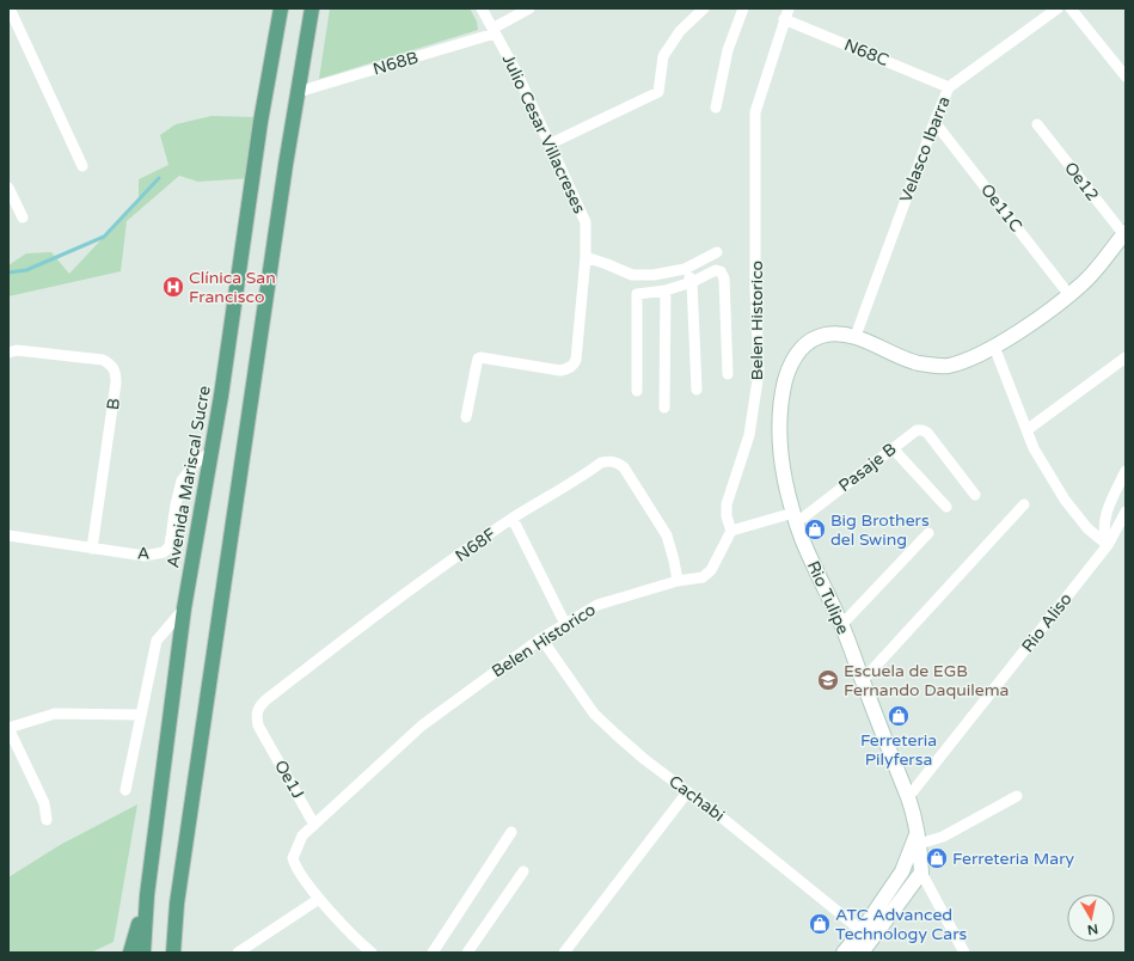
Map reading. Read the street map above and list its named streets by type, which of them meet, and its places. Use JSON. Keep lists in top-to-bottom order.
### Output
{
  "streets": {
    "main road": ["Avenida Mariscal Sucre", "Rio Tulipe"],
    "street": [
      "N68C",
      "N68B",
      "Julio Cesar Villacreses",
      "Velasco Ibarra",
      "Oe12",
      "Oe11C",
      "Belen Historico",
      "B",
      "Pasaje B",
      "N68F",
      "A",
      "Rio Aliso",
      "Oe1J",
      "Cachabi"
    ]
  },
  "crossings": [
    ["N68C", "Velasco Ibarra"],
    ["N68C", "Belen Historico"],
    ["N68B", "Julio Cesar Villacreses"],
    ["Velasco Ibarra", "Oe11C"],
    ["Velasco Ibarra", "Rio Tulipe"],
    ["Oe12", "Rio Tulipe"],
    ["Oe11C", "Rio Tulipe"],
    ["Belen Historico", "N68F"],
    ["Belen Historico", "Oe1J"],
    ["Belen Historico", "Cachabi"],
    ["B", "A"],
    ["Pasaje B", "Rio Tulipe"],
    ["Avenida Mariscal Sucre", "A"],
    ["N68F", "Oe1J"],
    ["Rio Tulipe", "Rio Aliso"]
  ],
  "places": {
    "hospital": ["Clínica San Francisco"],
    "shop": [
      "Big Brothers del Swing",
      "Ferreteria Pilyfersa",
      "Ferreteria Mary",
      "ATC Advanced Technology Cars"
    ],
    "school or university": ["Escuela de EGB Fernando Daquilema"]
  },
  "north": "bottom"
}
